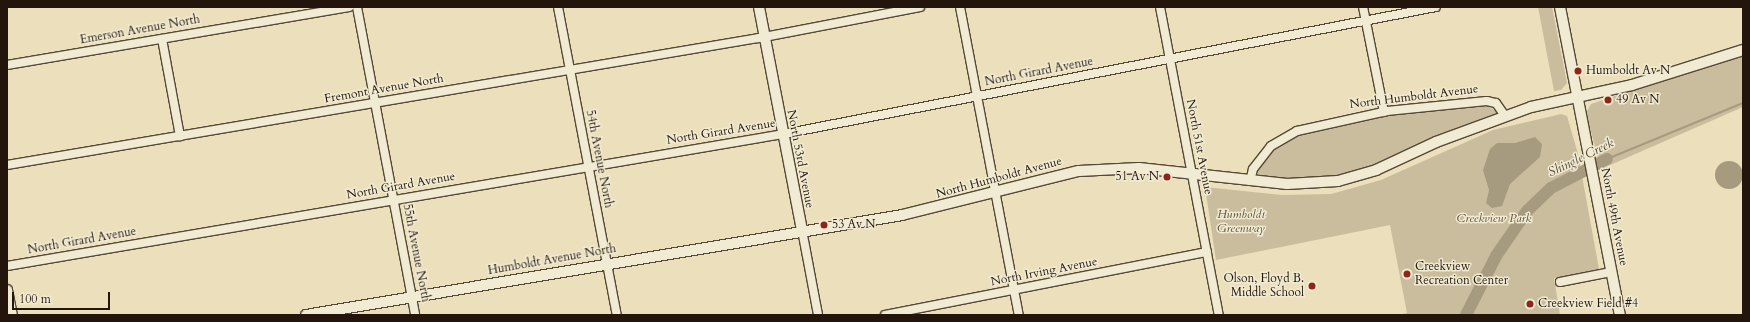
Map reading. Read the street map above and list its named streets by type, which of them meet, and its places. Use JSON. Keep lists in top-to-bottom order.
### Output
{
  "streets": {
    "street": [
      "Emerson Avenue North",
      "North Girard Avenue",
      "Fremont Avenue North",
      "North Humboldt Avenue",
      "North 51st Avenue",
      "54th Avenue North",
      "North 53rd Avenue",
      "North 49th Avenue",
      "55th Avenue North",
      "Humboldt Avenue North",
      "North Irving Avenue"
    ]
  },
  "crossings": [
    ["North Girard Avenue", "North 51st Avenue"],
    ["North Girard Avenue", "54th Avenue North"],
    ["North Girard Avenue", "North 53rd Avenue"],
    ["North Girard Avenue", "55th Avenue North"],
    ["Fremont Avenue North", "54th Avenue North"],
    ["Fremont Avenue North", "North 53rd Avenue"],
    ["Fremont Avenue North", "55th Avenue North"],
    ["North Humboldt Avenue", "North 51st Avenue"],
    ["North Humboldt Avenue", "North 53rd Avenue"],
    ["North Humboldt Avenue", "North 49th Avenue"],
    ["North Humboldt Avenue", "Humboldt Avenue North"],
    ["North 51st Avenue", "North Irving Avenue"],
    ["54th Avenue North", "Humboldt Avenue North"],
    ["North 53rd Avenue", "Humboldt Avenue North"],
    ["55th Avenue North", "Humboldt Avenue North"]
  ],
  "water": ["Shingle Creek"],
  "parks": ["Humboldt Greenway", "Creekview Park"],
  "places": [
    "Humboldt Av N",
    "49 Av N",
    "51 Av N",
    "53 Av N",
    "Creekview Recreation Center",
    "Olson, Floyd B. Middle School",
    "Creekview Field #4"
  ],
  "scale_bar": "100 m"
}
